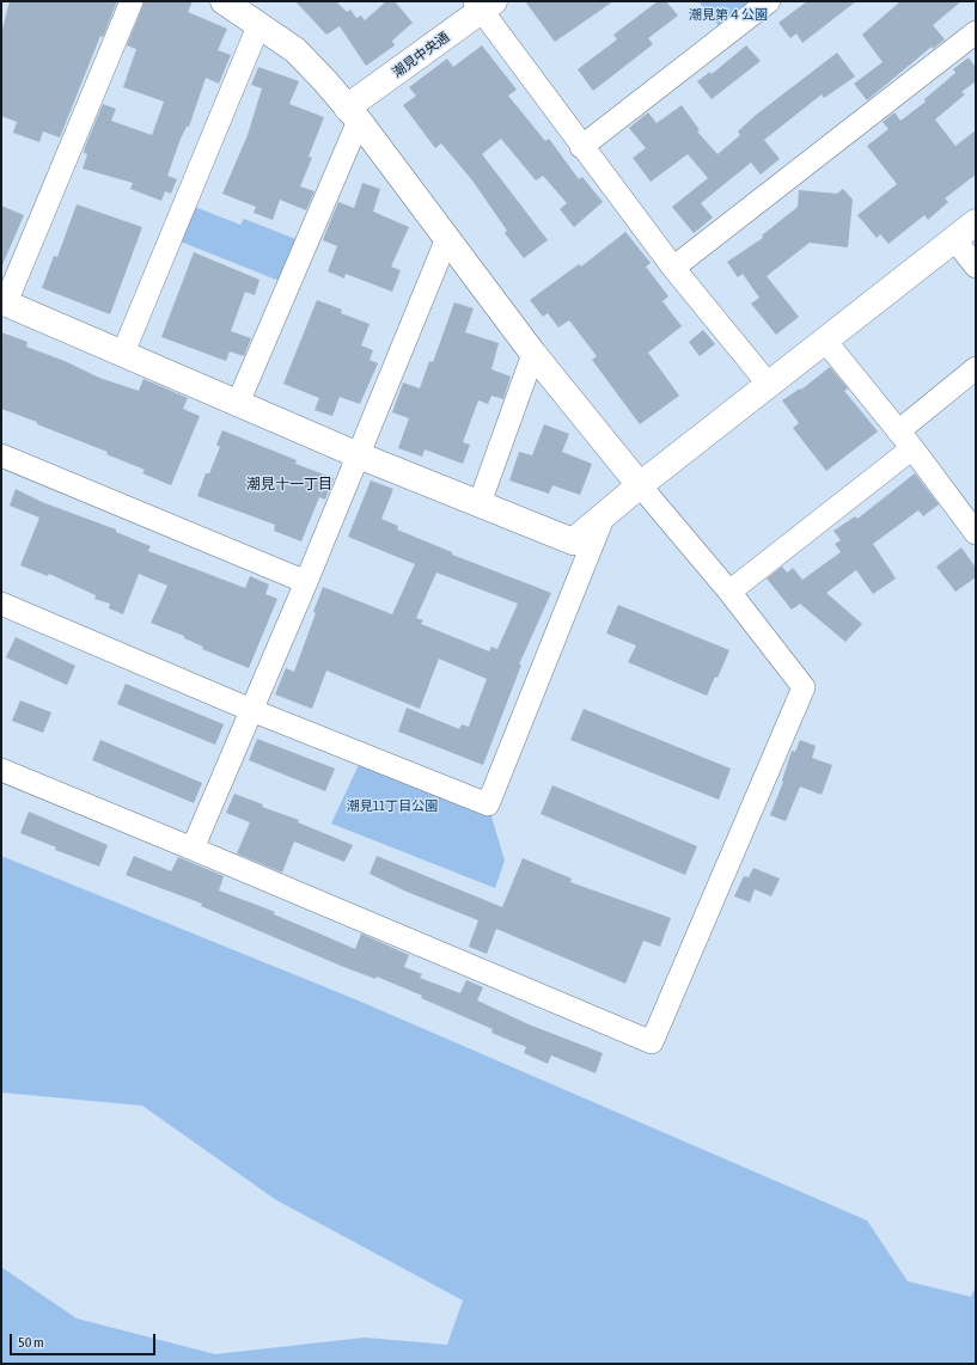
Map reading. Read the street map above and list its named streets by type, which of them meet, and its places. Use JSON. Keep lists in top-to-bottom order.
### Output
{
  "streets": {
    "street": ["潮見中央通"]
  },
  "districts": ["潮見十一丁目"],
  "parks": ["潮見第４公園", "潮見11丁目公園"],
  "scale_bar": "50 m"
}
